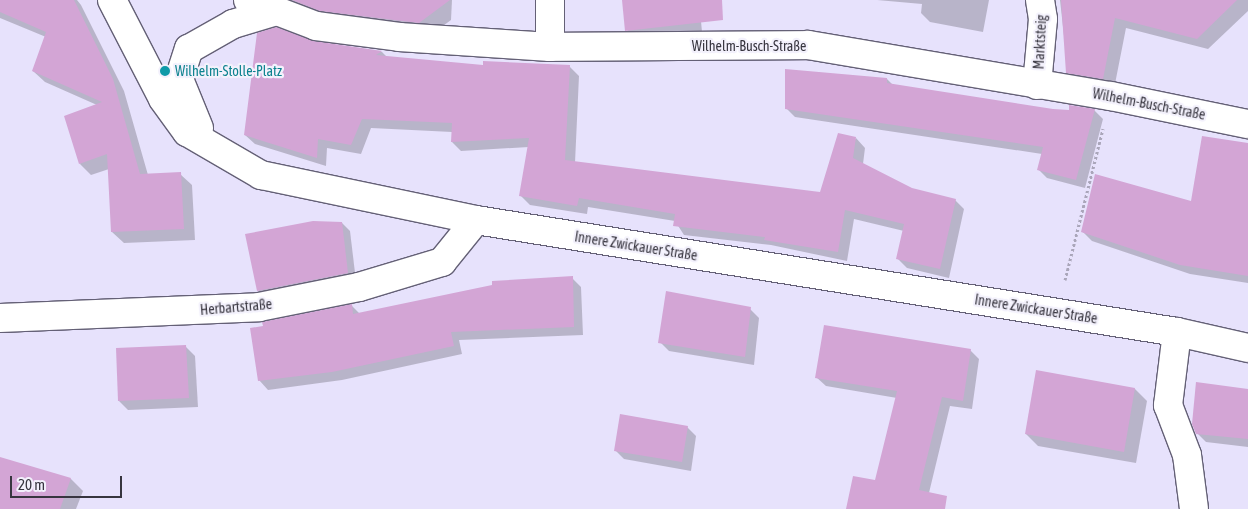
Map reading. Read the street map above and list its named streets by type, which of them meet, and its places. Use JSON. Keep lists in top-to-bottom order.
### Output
{
  "streets": {
    "main road": [
      "Marktsteig",
      "Wilhelm-Busch-Straße",
      "Innere Zwickauer Straße",
      "Herbartstraße"
    ]
  },
  "crossings": [
    ["Marktsteig", "Wilhelm-Busch-Straße"],
    ["Innere Zwickauer Straße", "Herbartstraße"]
  ],
  "places": ["Wilhelm-Stolle-Platz"],
  "scale_bar": "20 m"
}
